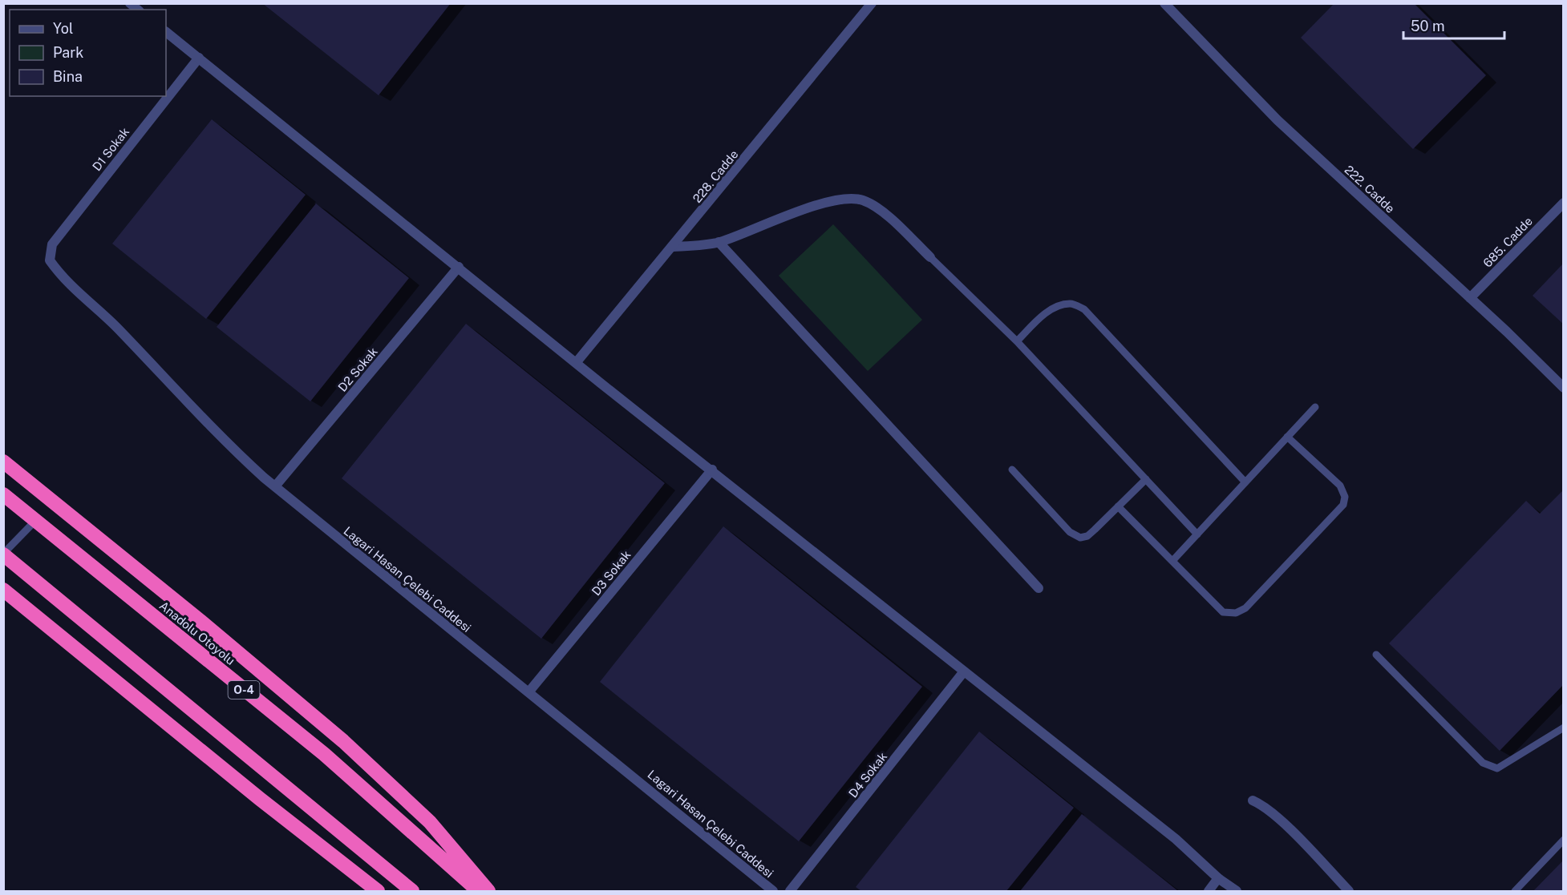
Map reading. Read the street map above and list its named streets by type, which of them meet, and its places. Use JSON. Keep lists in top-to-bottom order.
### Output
{
  "streets": {
    "highway": ["Anadolu Otoyolu", "O-4"],
    "street": [
      "D1 Sokak",
      "228. Cadde",
      "222. Cadde",
      "685. Cadde",
      "D2 Sokak",
      "D3 Sokak",
      "Lagari Hasan Çelebi Caddesi",
      "D4 Sokak"
    ]
  },
  "crossings": [
    ["D1 Sokak", "Lagari Hasan Çelebi Caddesi"],
    ["222. Cadde", "685. Cadde"],
    ["D2 Sokak", "Lagari Hasan Çelebi Caddesi"],
    ["D3 Sokak", "Lagari Hasan Çelebi Caddesi"]
  ],
  "legend": ["Yol", "Park", "Bina"],
  "scale_bar": "50 m"
}
